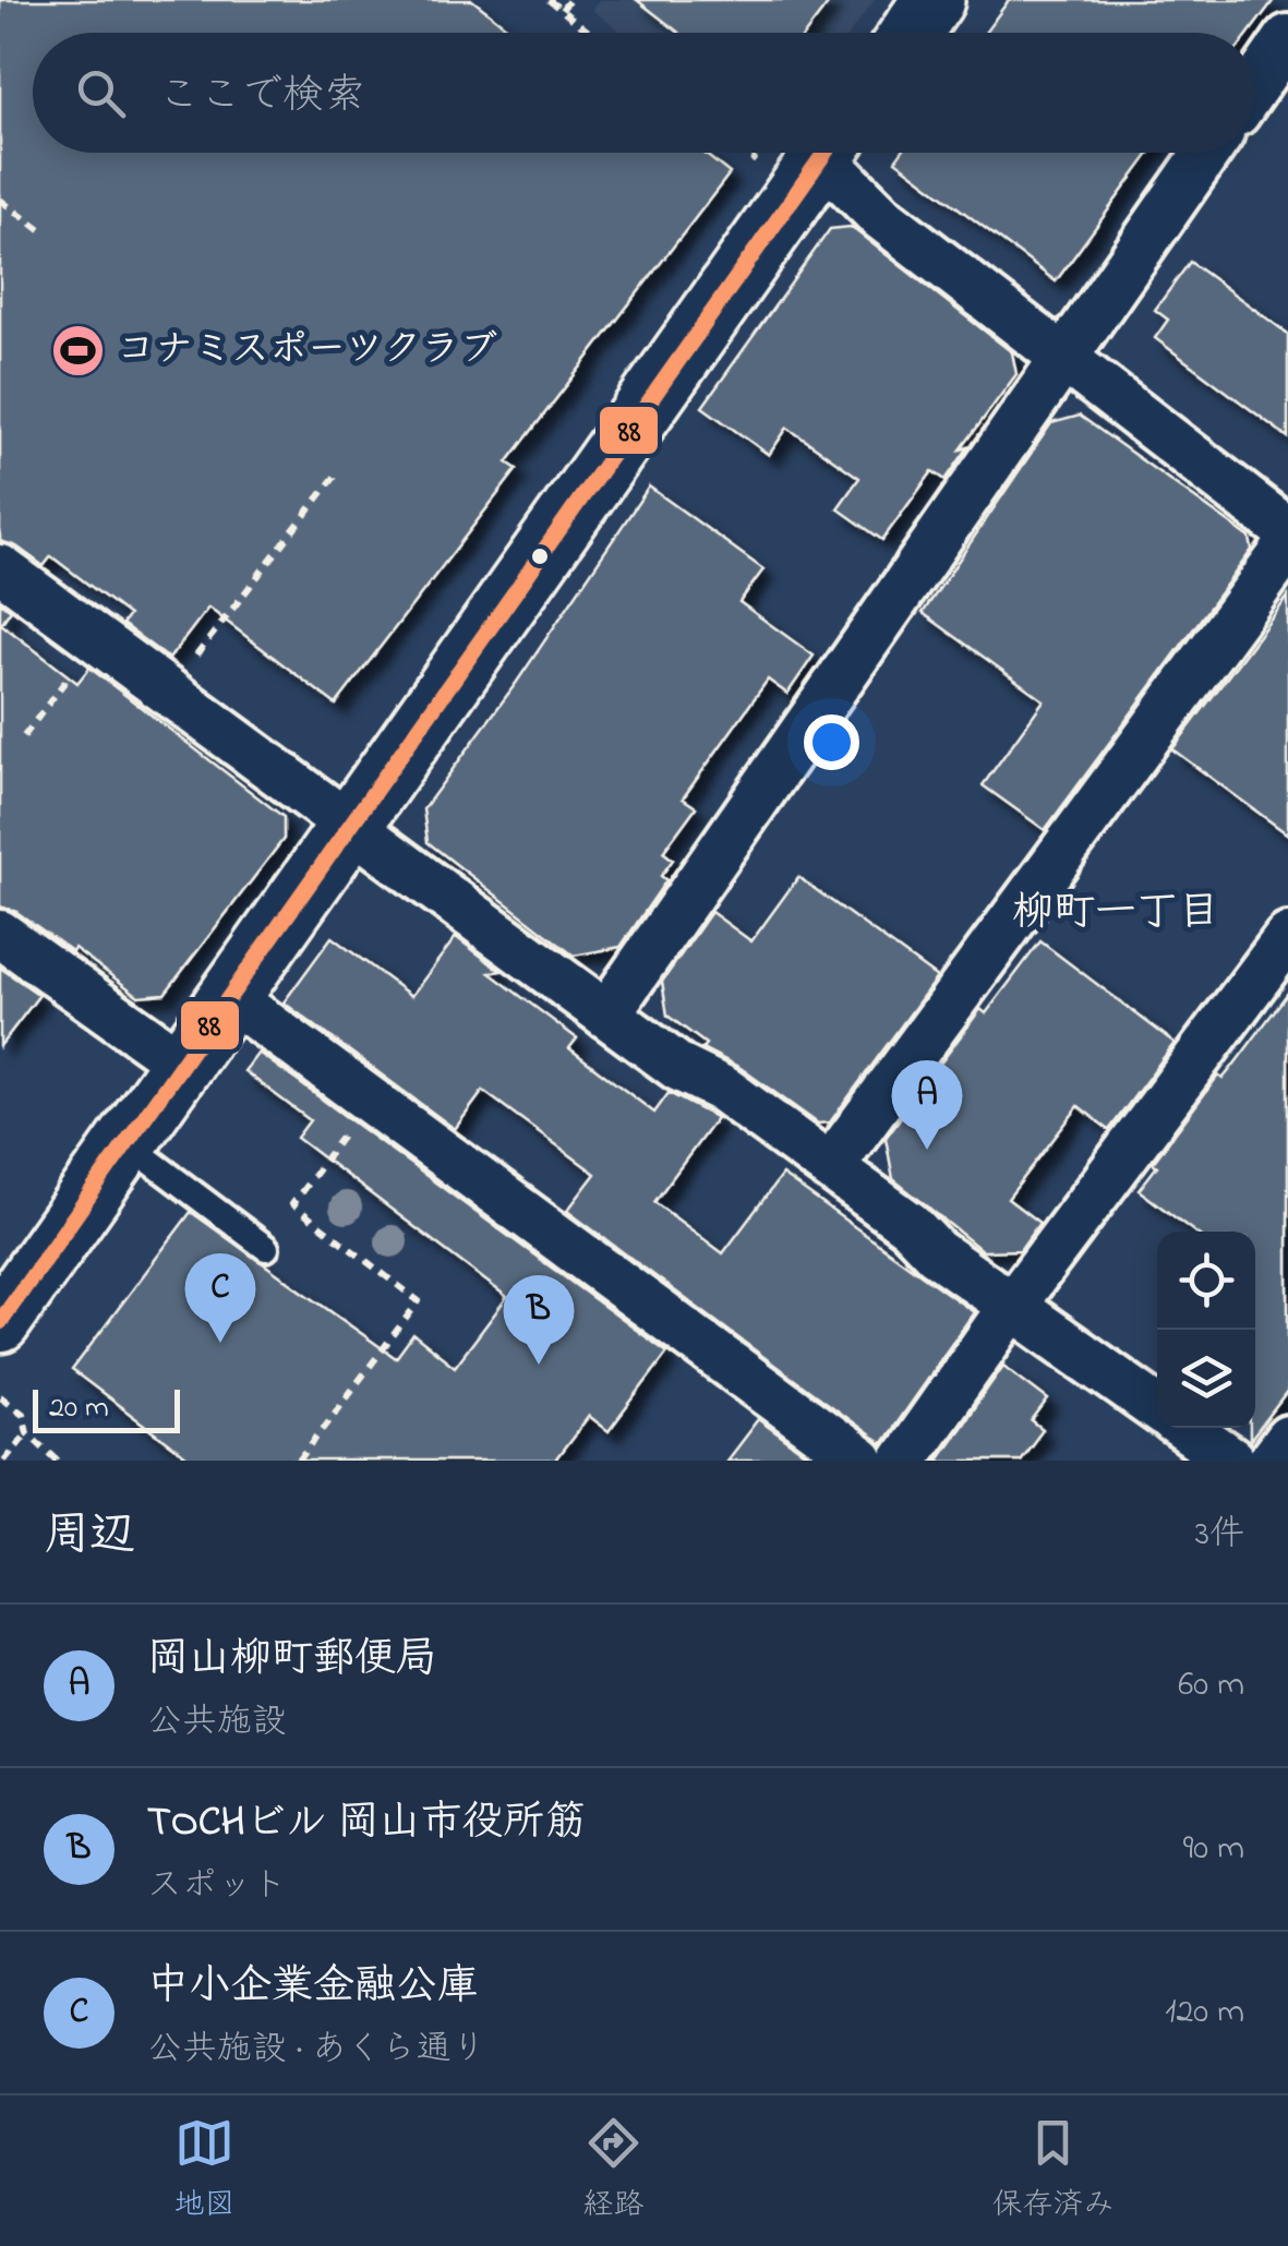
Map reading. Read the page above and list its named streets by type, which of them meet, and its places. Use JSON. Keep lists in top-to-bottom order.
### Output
{
  "districts": ["柳町一丁目"],
  "places": {
    "sports": ["コナミスポーツクラブ"]
  },
  "lines": ["transit line 88"],
  "scale_bar": "20 m",
  "page": {
    "search": "ここで検索",
    "pins": ["A", "C", "B"],
    "scale": "20 m",
    "heading": ["周辺", "3件"],
    "list": [
      {
        "mark": "A",
        "name": "岡山柳町郵便局",
        "note": "公共施設",
        "value": "60 m"
      },
      {
        "mark": "B",
        "name": "TOCHビル 岡山市役所筋",
        "note": "スポット",
        "value": "90 m"
      },
      {
        "mark": "C",
        "name": "中小企業金融公庫",
        "note": "公共施設 · あくら通り",
        "value": "120 m"
      }
    ],
    "nav": ["地図", "経路", "保存済み"]
  }
}
